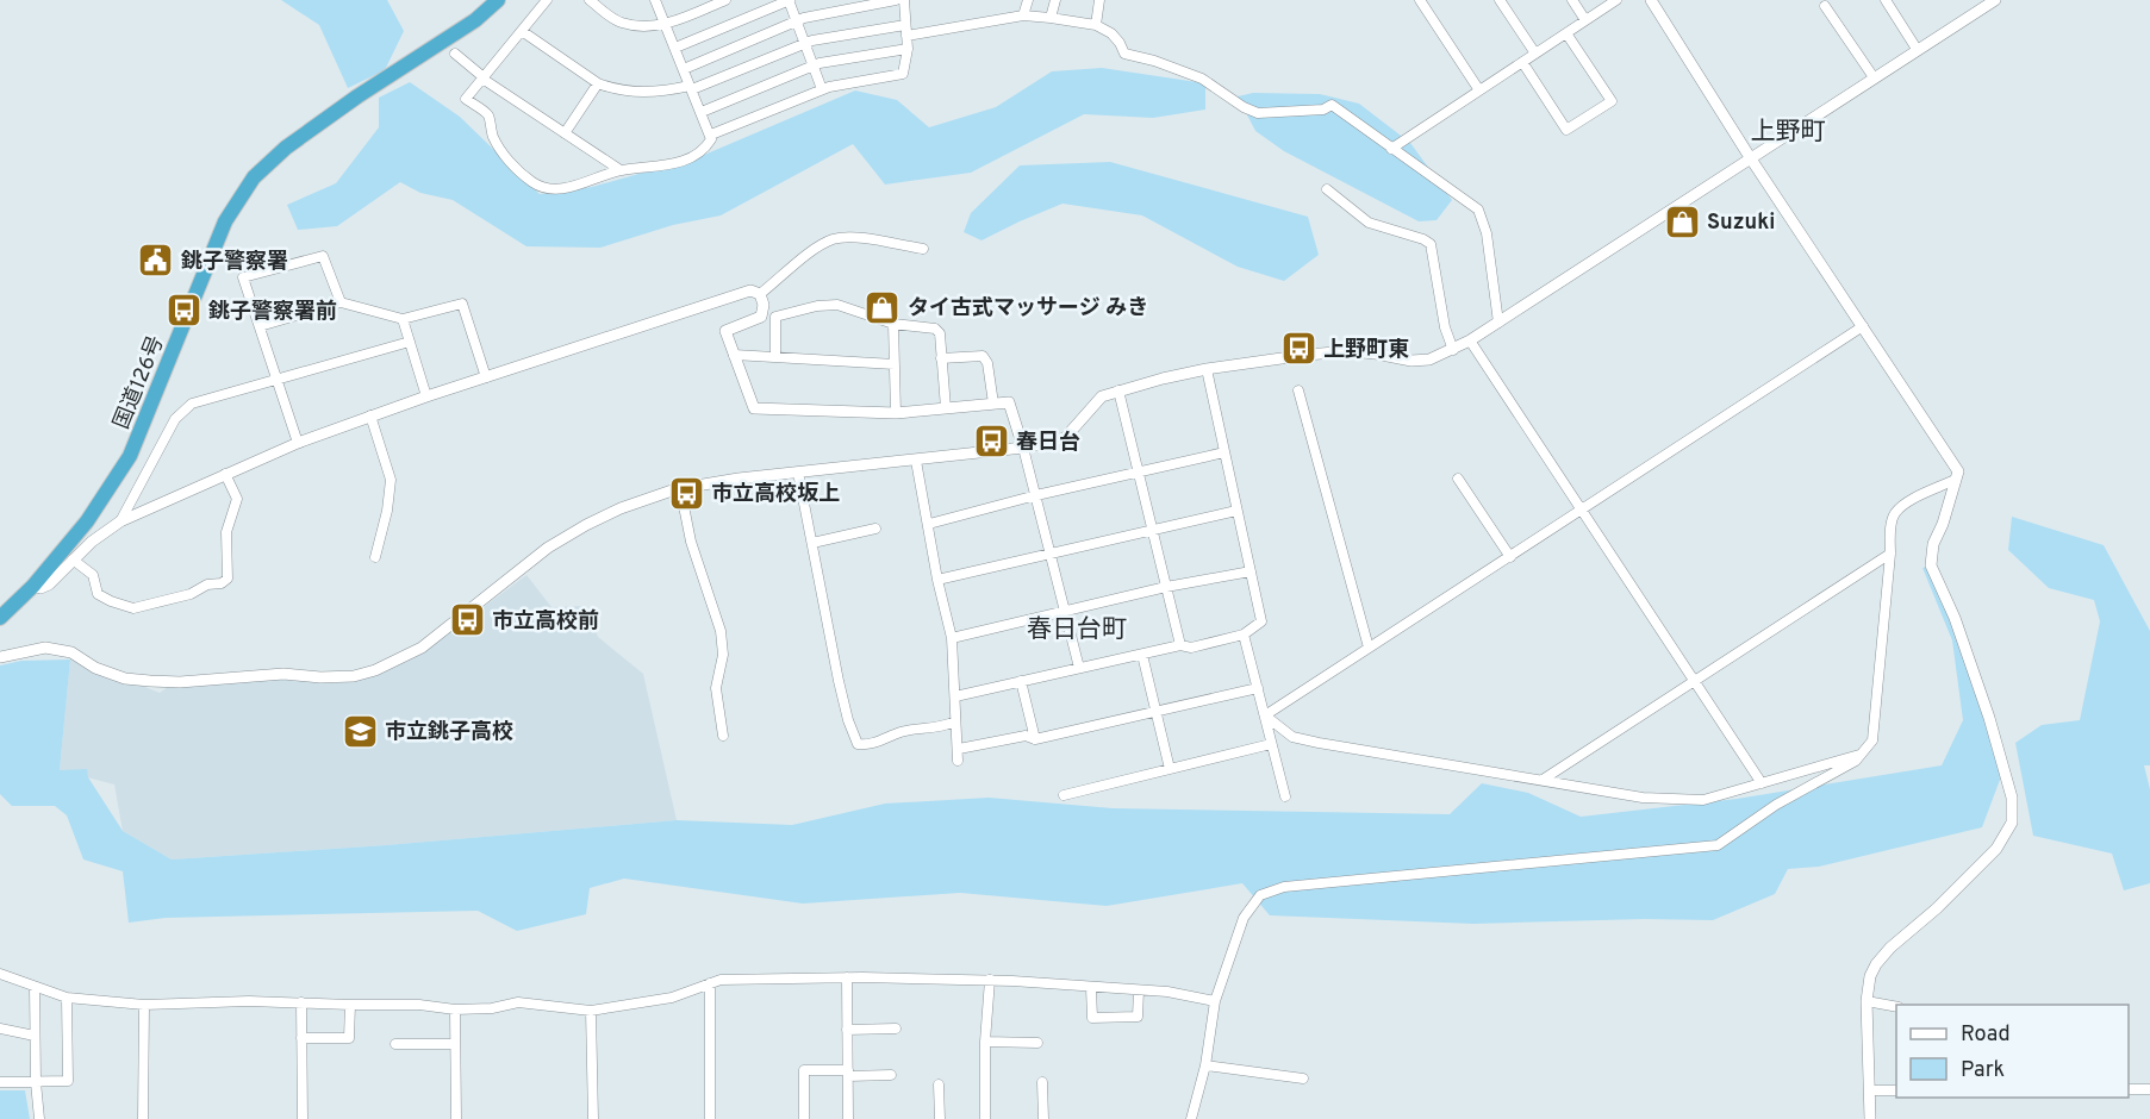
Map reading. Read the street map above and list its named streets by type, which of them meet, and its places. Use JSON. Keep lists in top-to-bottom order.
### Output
{
  "streets": {
    "highway": ["国道126号"]
  },
  "districts": ["上野町", "春日台町"],
  "places": {
    "shop": ["Suzuki", "タイ古式マッサージ みき"],
    "public building": ["銚子警察署"],
    "bus stop": [
      "銚子警察署前",
      "上野町東",
      "春日台",
      "市立高校坂上",
      "市立高校前"
    ],
    "school or university": ["市立銚子高校"]
  },
  "legend": ["Road", "Park"]
}
